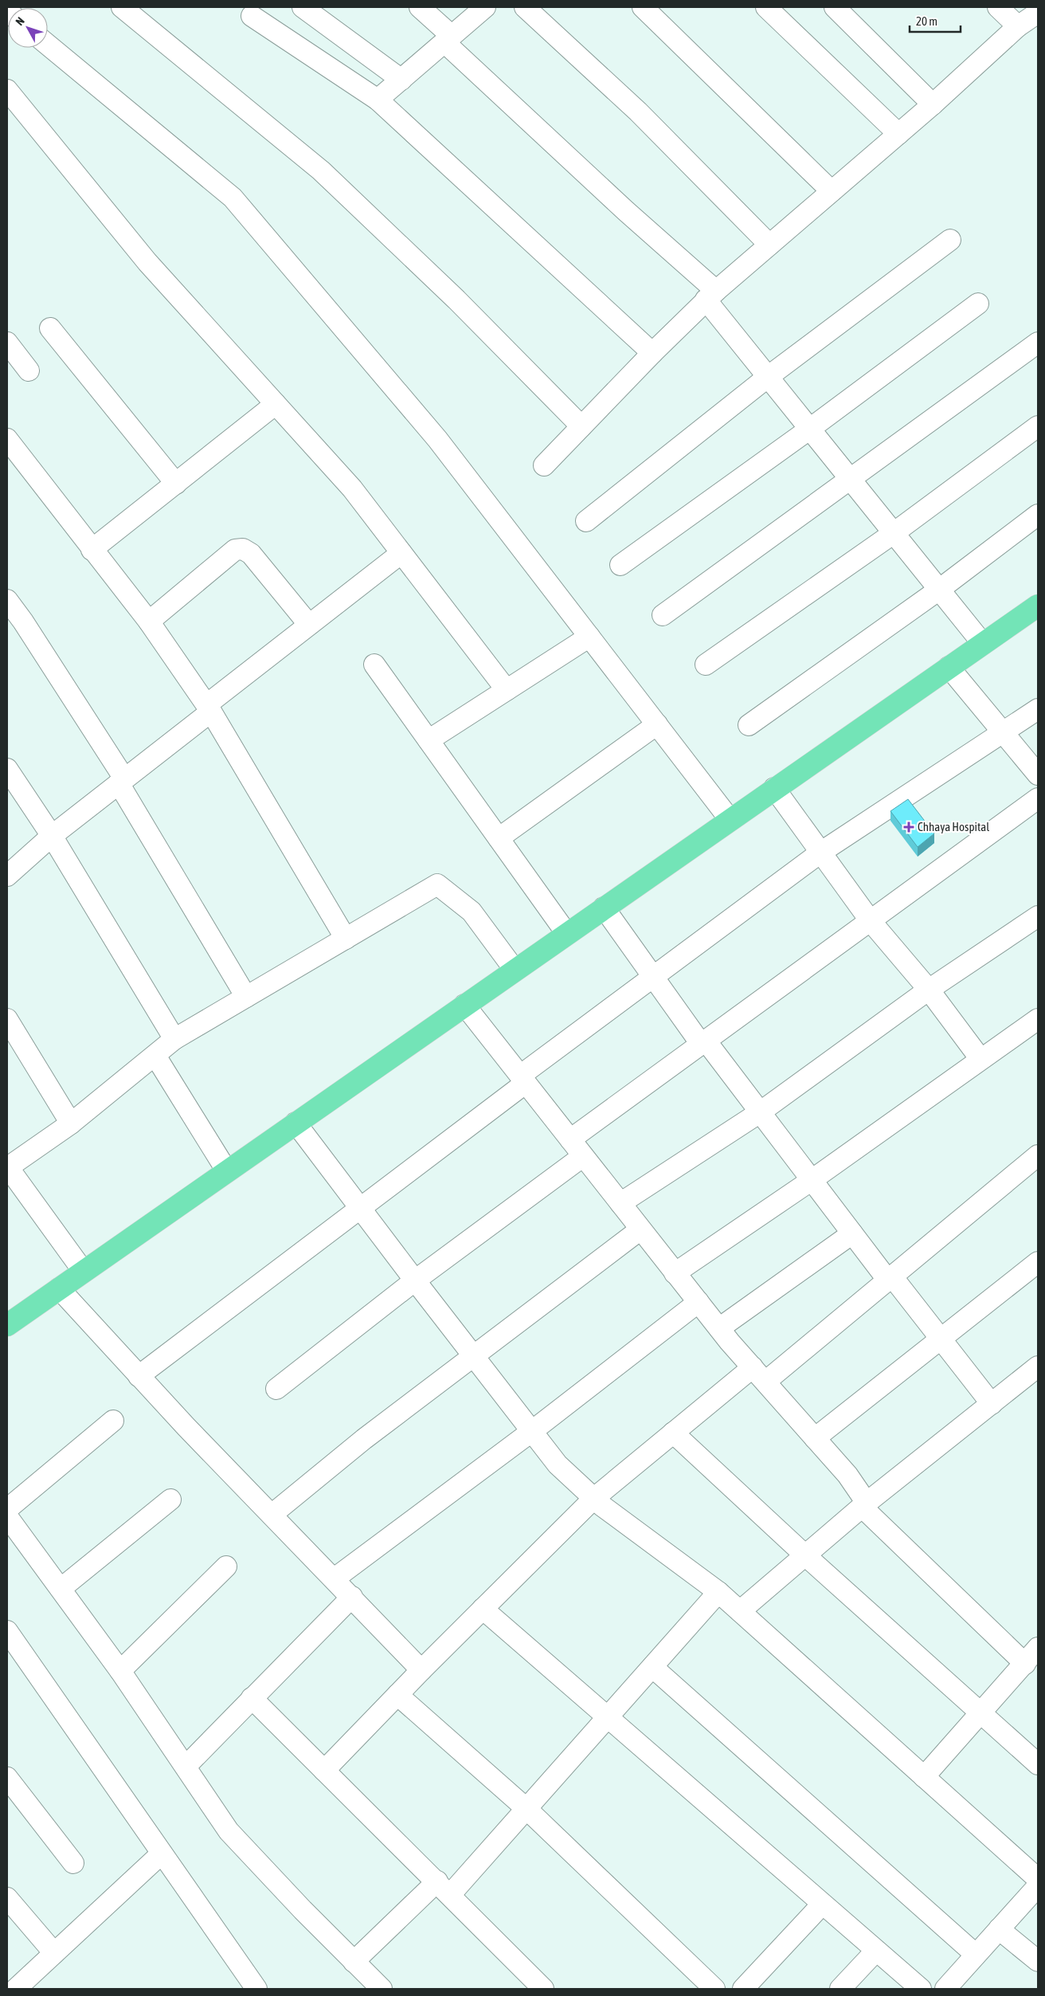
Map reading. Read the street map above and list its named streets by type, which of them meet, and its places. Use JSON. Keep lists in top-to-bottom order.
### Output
{
  "places": {
    "health": ["Chhaya Hospital"]
  },
  "scale_bar": "20 m",
  "north": "top left"
}
